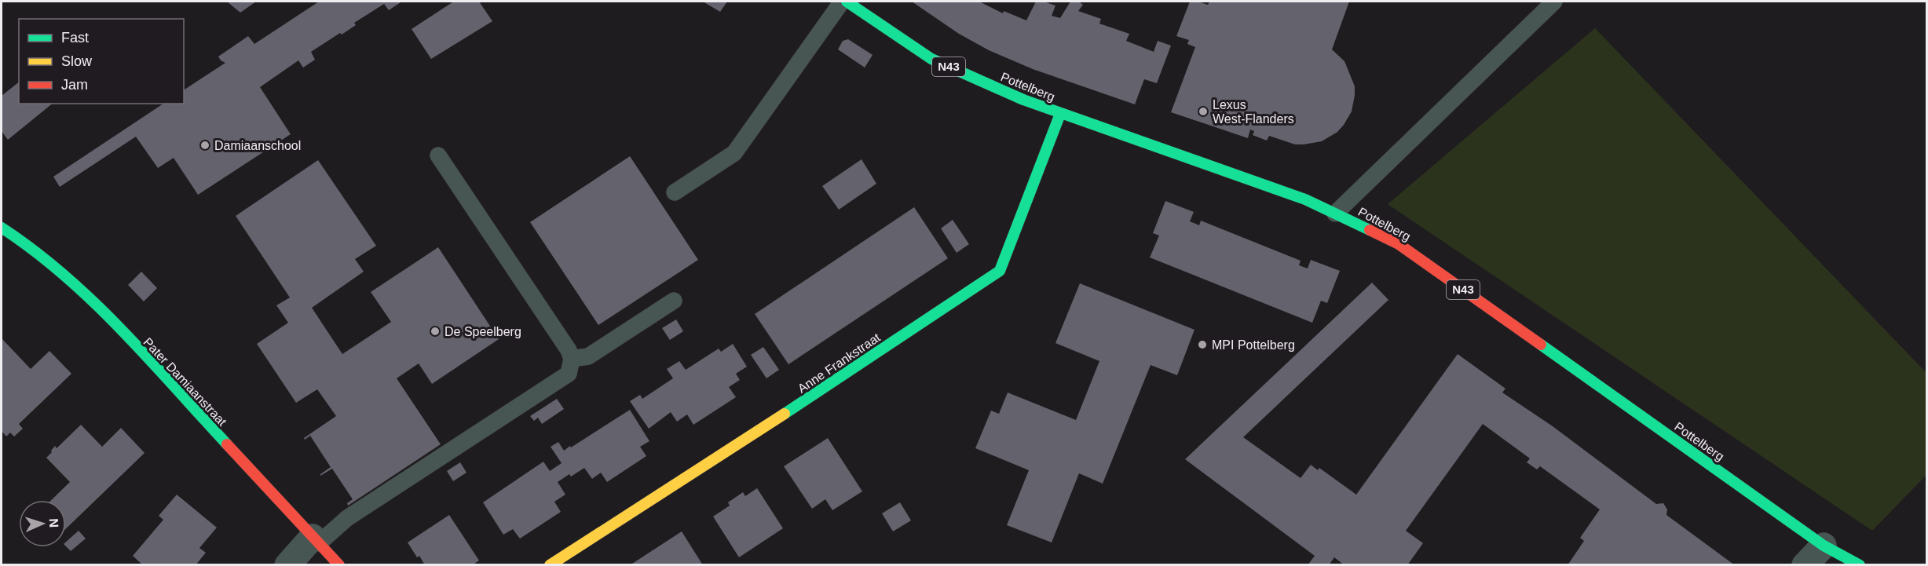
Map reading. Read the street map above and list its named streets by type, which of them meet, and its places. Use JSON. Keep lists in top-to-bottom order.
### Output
{
  "streets": {
    "street": [
      "N43",
      "Pottelberg",
      "Anne Frankstraat",
      "Pater Damiaanstraat"
    ]
  },
  "crossings": [
    ["Pottelberg", "Anne Frankstraat"]
  ],
  "places": [
    "Lexus West-Flanders",
    "Damiaanschool",
    "De Speelberg",
    "MPI Pottelberg"
  ],
  "legend": ["Fast", "Slow", "Jam"],
  "north": "right"
}
